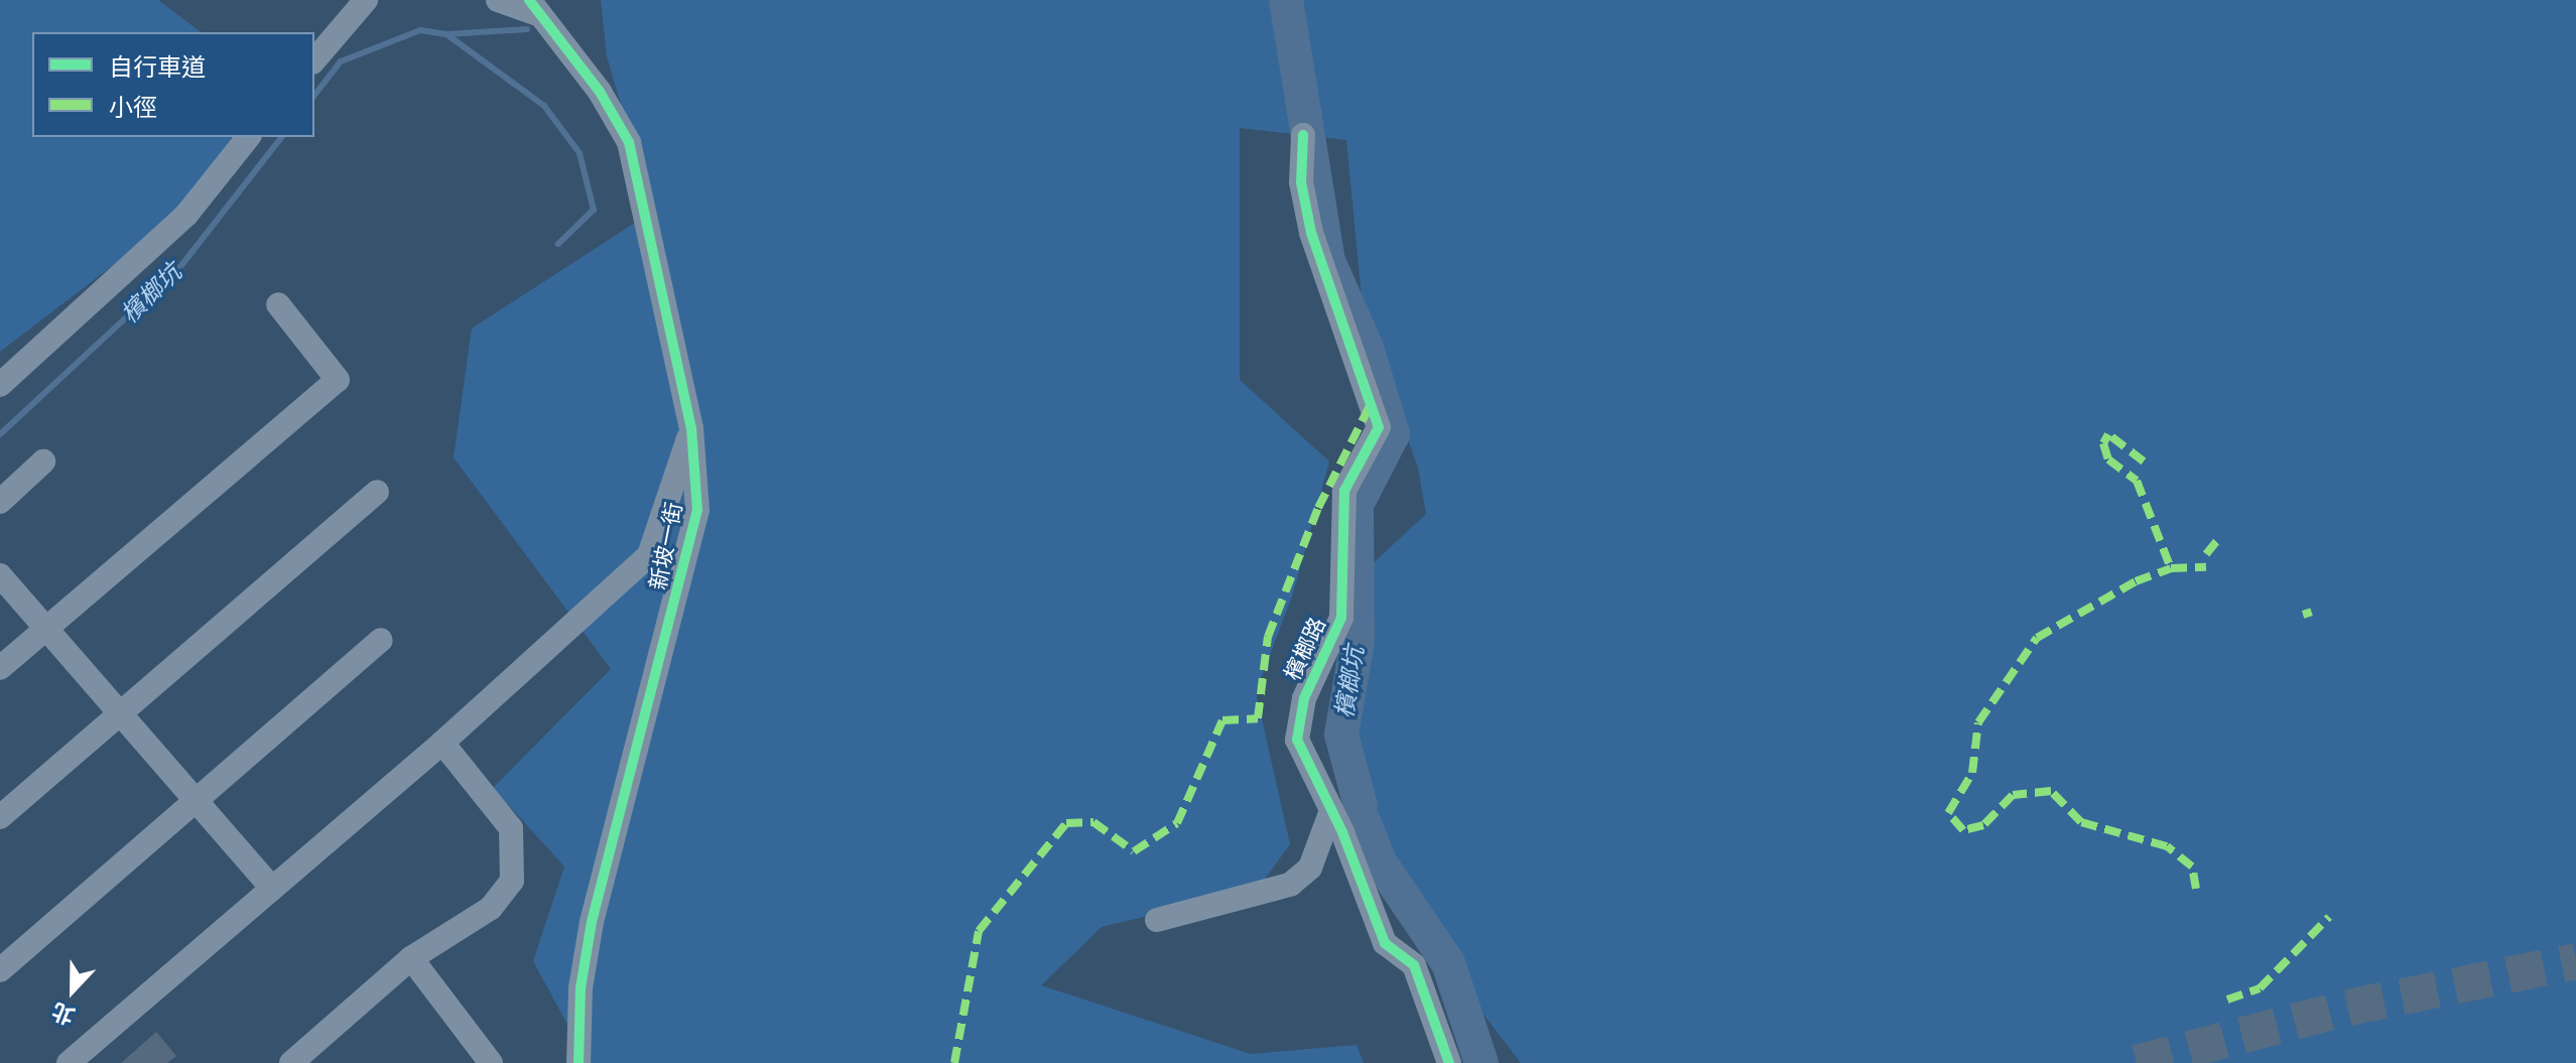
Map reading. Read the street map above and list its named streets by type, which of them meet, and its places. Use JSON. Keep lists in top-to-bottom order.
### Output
{
  "streets": {
    "street": ["新坡一街", "檳榔路"]
  },
  "water": ["檳榔坑"],
  "legend": ["自行車道", "小徑"],
  "north": "bottom"
}
